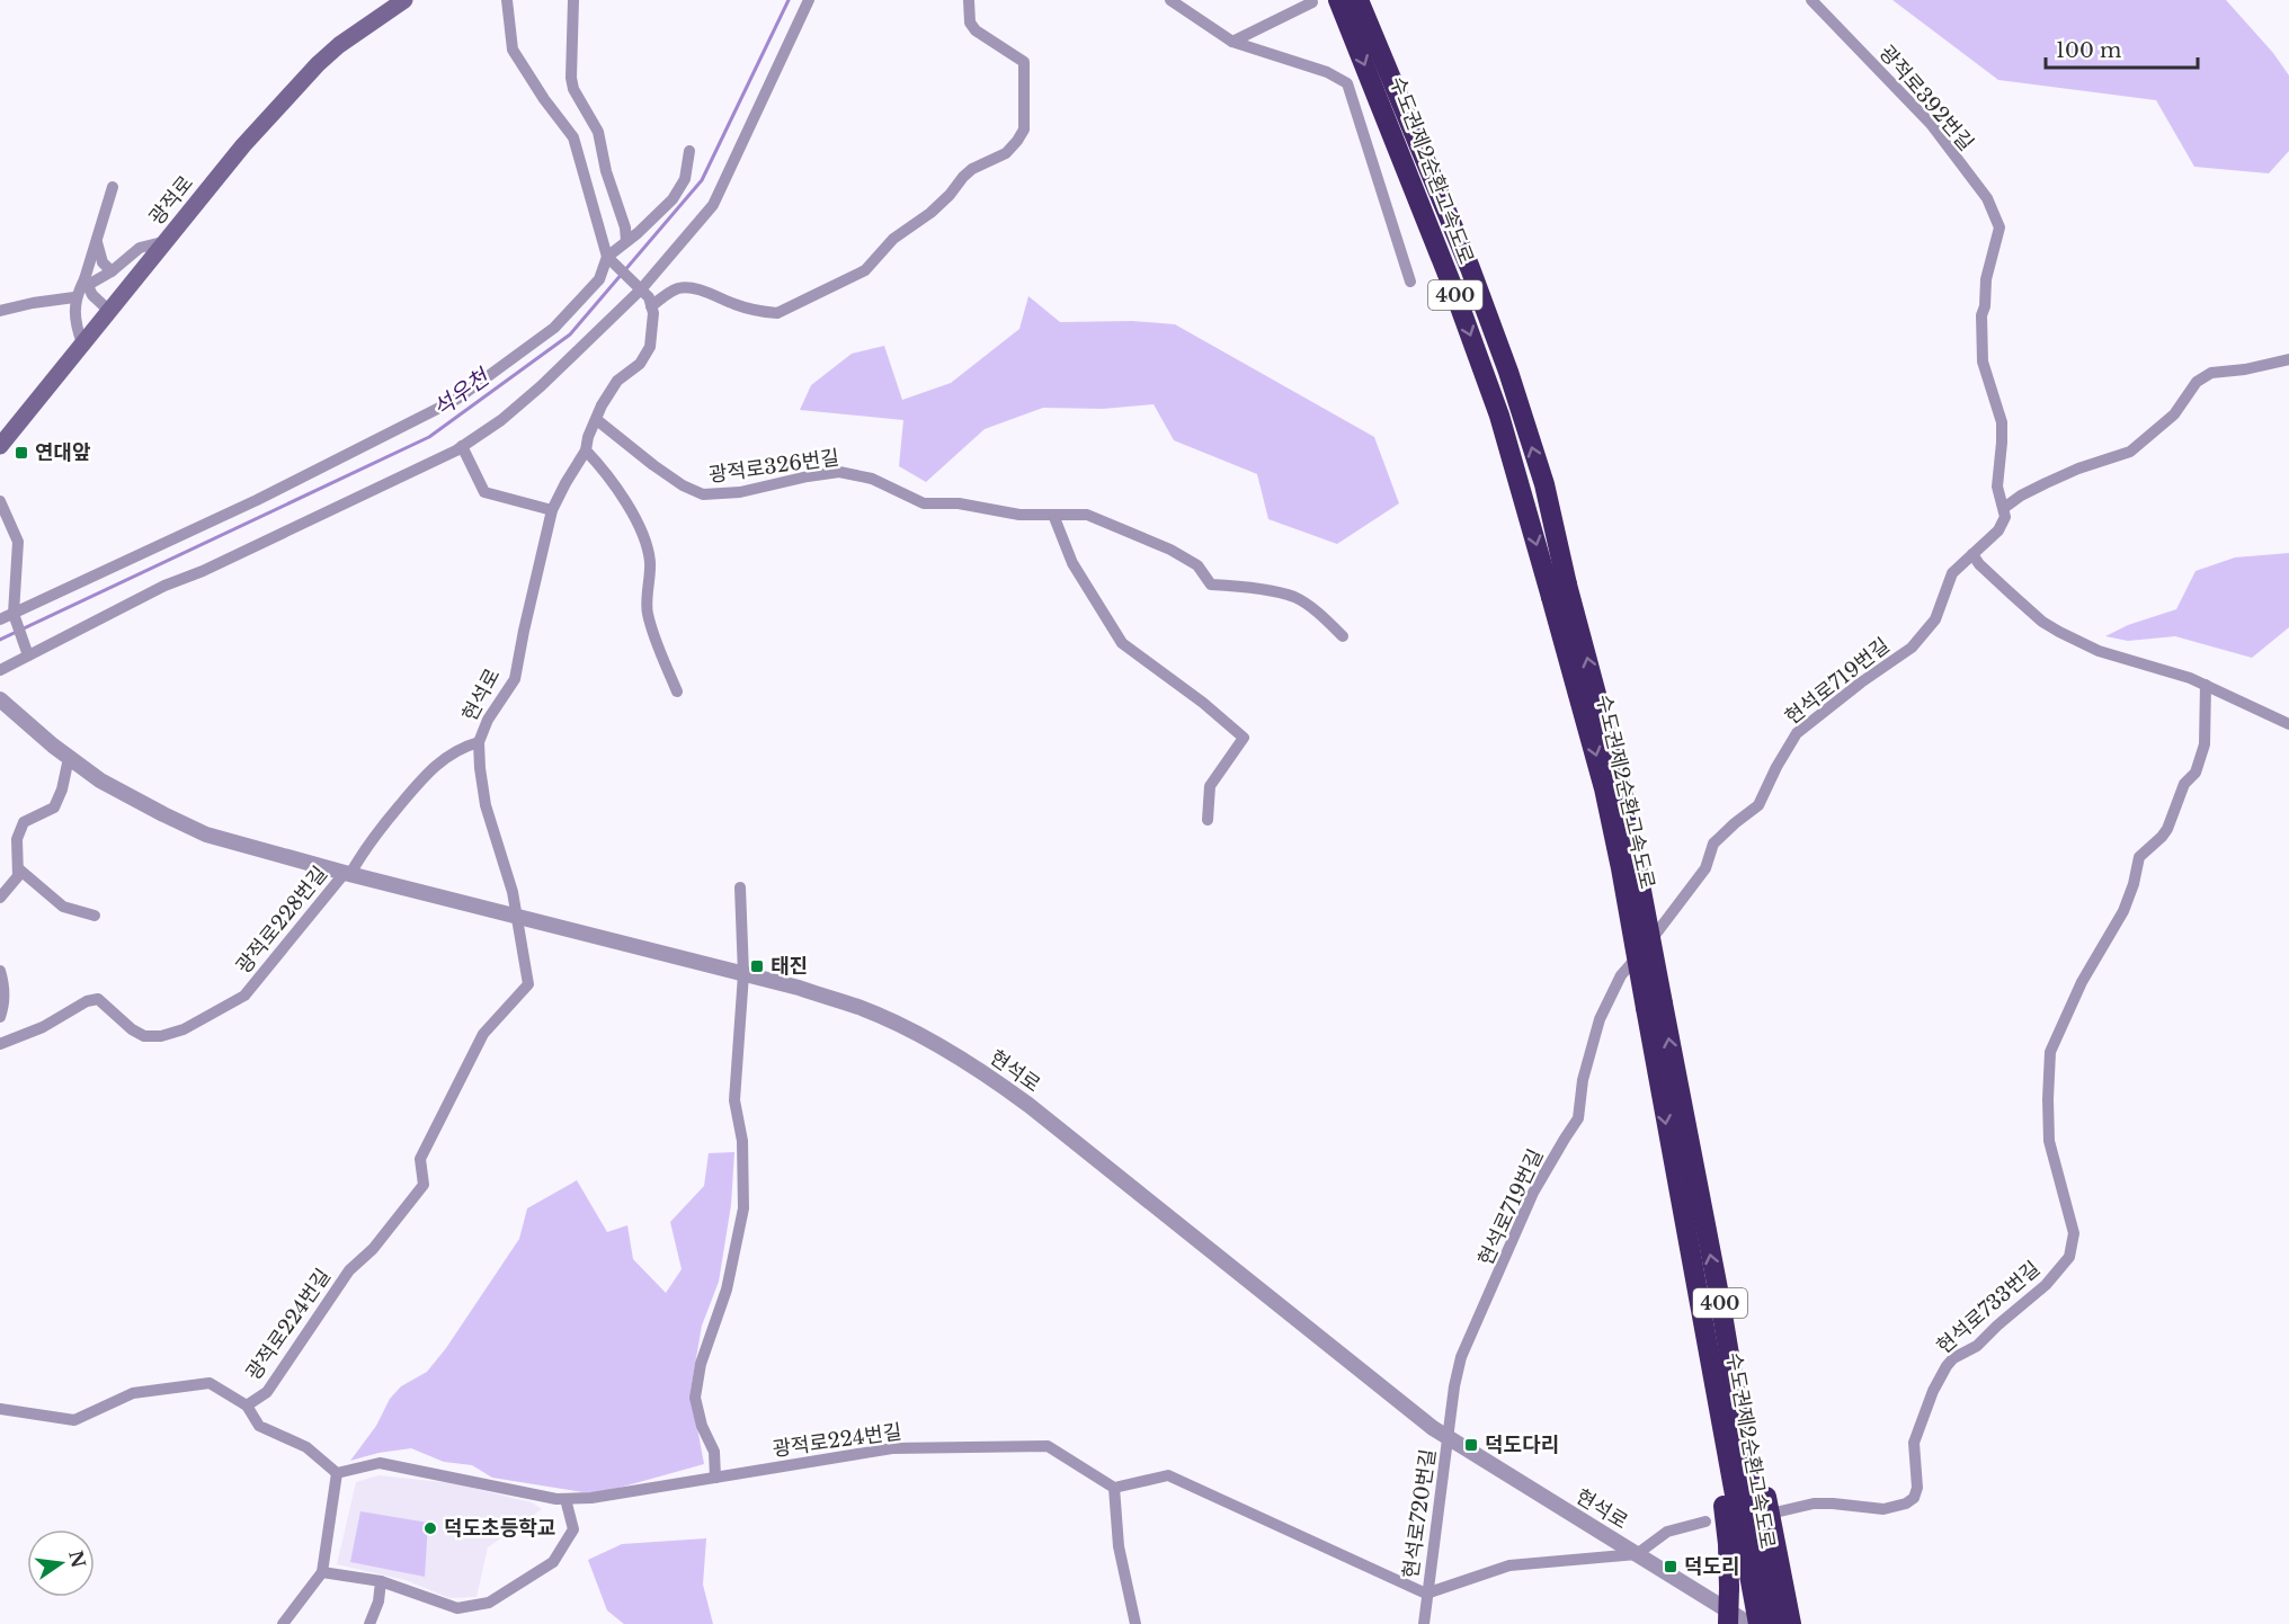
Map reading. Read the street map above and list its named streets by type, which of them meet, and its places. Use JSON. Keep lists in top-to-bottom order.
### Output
{
  "streets": {
    "highway": ["수도권제2순환고속도로", "400"],
    "main road": ["광적로"],
    "street": [
      "광적로392번길",
      "광적로326번길",
      "현석로719번길",
      "현석로",
      "광적로228번길",
      "현석로733번길",
      "광적로224번길",
      "현석로720번길"
    ]
  },
  "crossings": [
    ["광적로392번길", "현석로719번길"],
    ["현석로719번길", "현석로"],
    ["현석로719번길", "현석로720번길"],
    ["현석로", "광적로228번길"],
    ["현석로", "광적로224번길"],
    ["현석로", "현석로720번길"]
  ],
  "water": ["석우천"],
  "places": {
    "transit": [
      "연대앞",
      "태진",
      "덕도다리",
      "덕도리"
    ],
    "other": ["덕도초등학교"]
  },
  "scale_bar": "100 m",
  "north": "right"
}
